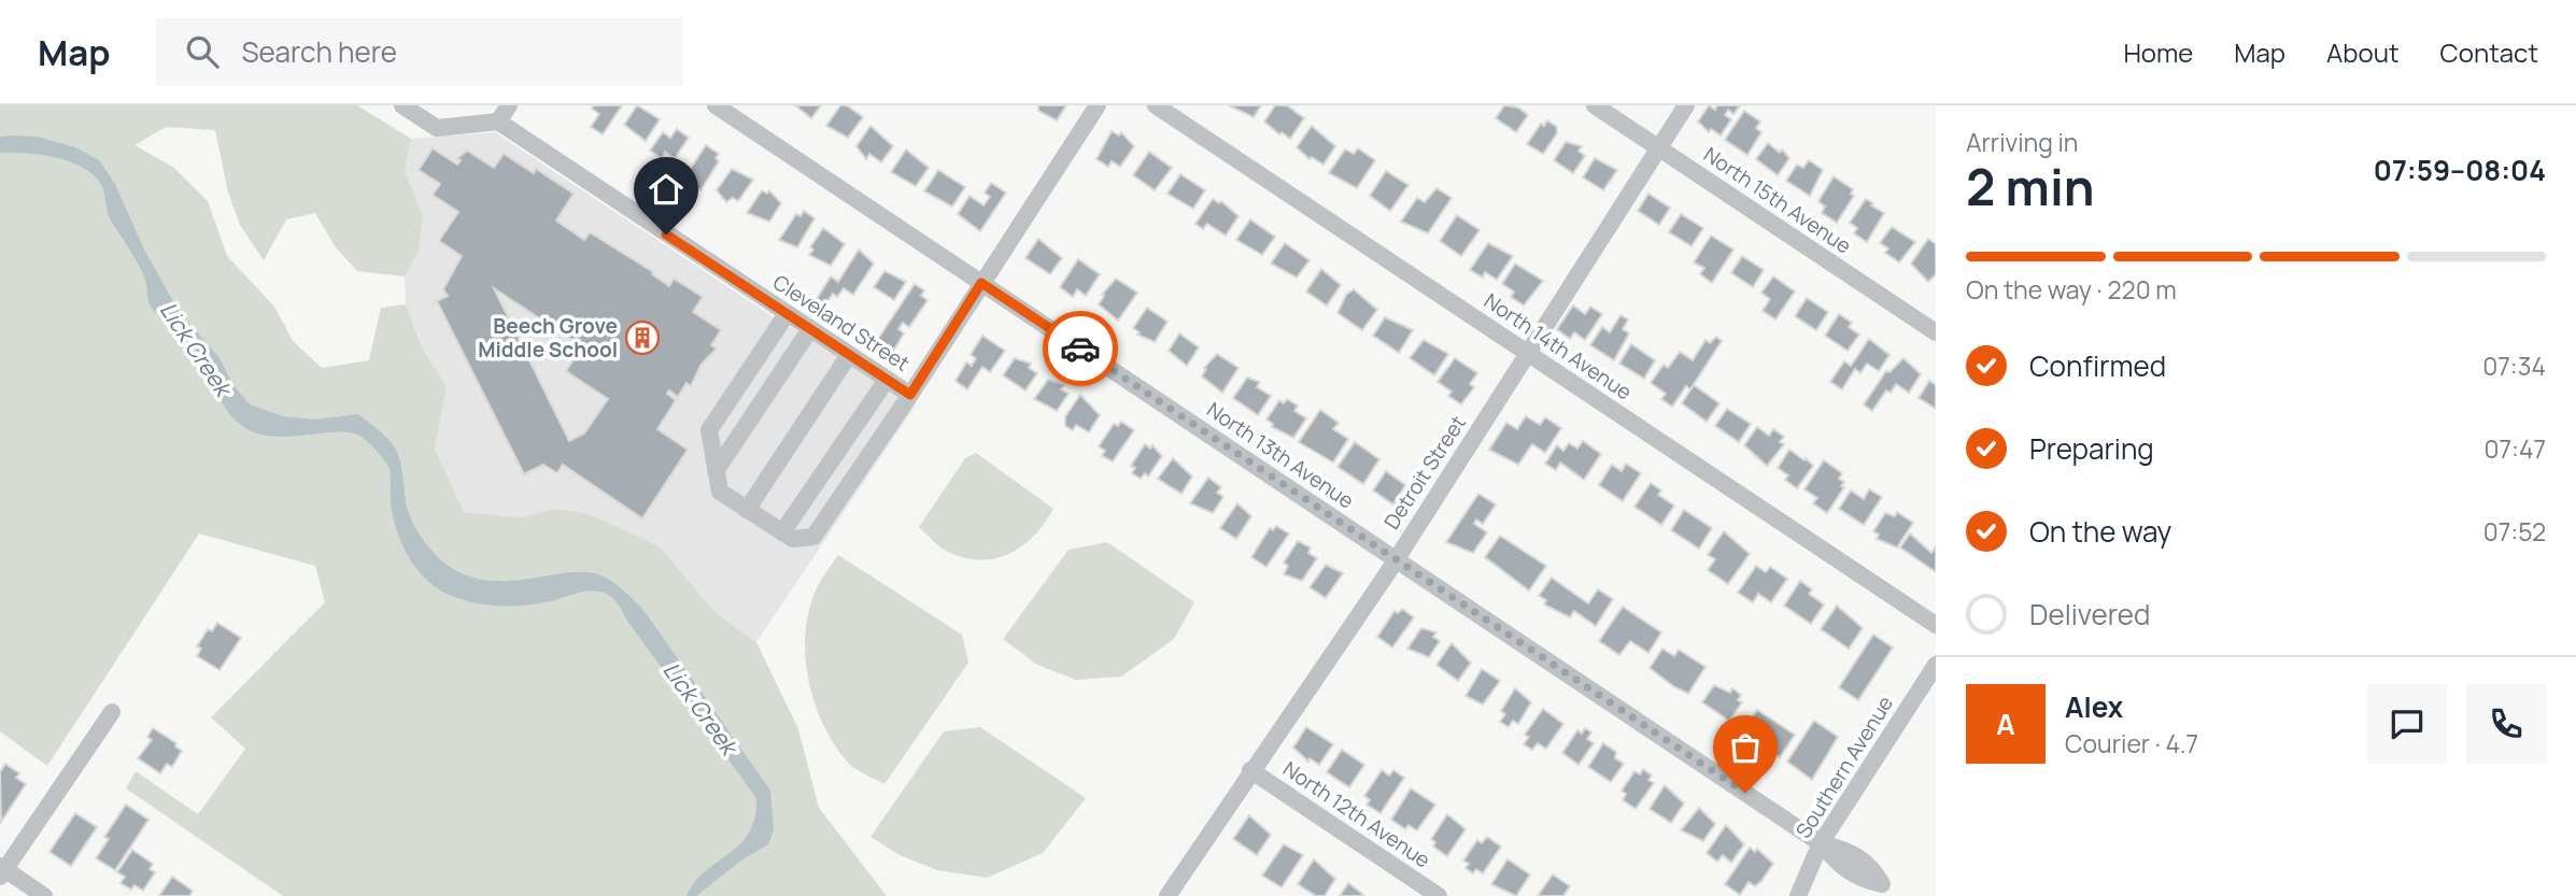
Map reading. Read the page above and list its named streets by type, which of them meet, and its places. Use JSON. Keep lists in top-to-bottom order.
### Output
{
  "streets": {
    "street": [
      "North 15th Avenue",
      "Cleveland Street",
      "North 14th Avenue",
      "North 13th Avenue",
      "Detroit Street",
      "Southern Avenue",
      "North 12th Avenue"
    ]
  },
  "crossings": [
    ["North 15th Avenue", "Detroit Street"],
    ["Cleveland Street", "North 13th Avenue"],
    ["North 14th Avenue", "Detroit Street"],
    ["North 13th Avenue", "Detroit Street"],
    ["North 13th Avenue", "Southern Avenue"],
    ["Detroit Street", "North 12th Avenue"]
  ],
  "water": ["Lick Creek"],
  "places": {
    "building": ["Beech Grove Middle School"]
  },
  "page": {
    "header": "Map",
    "search": "Search here",
    "nav": [
      "Home",
      "Map",
      "About",
      "Contact"
    ],
    "heading": ["2 min", "Arriving in", "07:59–08:04"],
    "panel": ["Alex", "Courier · 4.7"],
    "bar": "On the way · 220 m",
    "list": [
      ["Confirmed", "07:34"],
      ["Preparing", "07:47"],
      ["On the way", "07:52"],
      "Delivered"
    ],
    "round": "A"
  }
}
